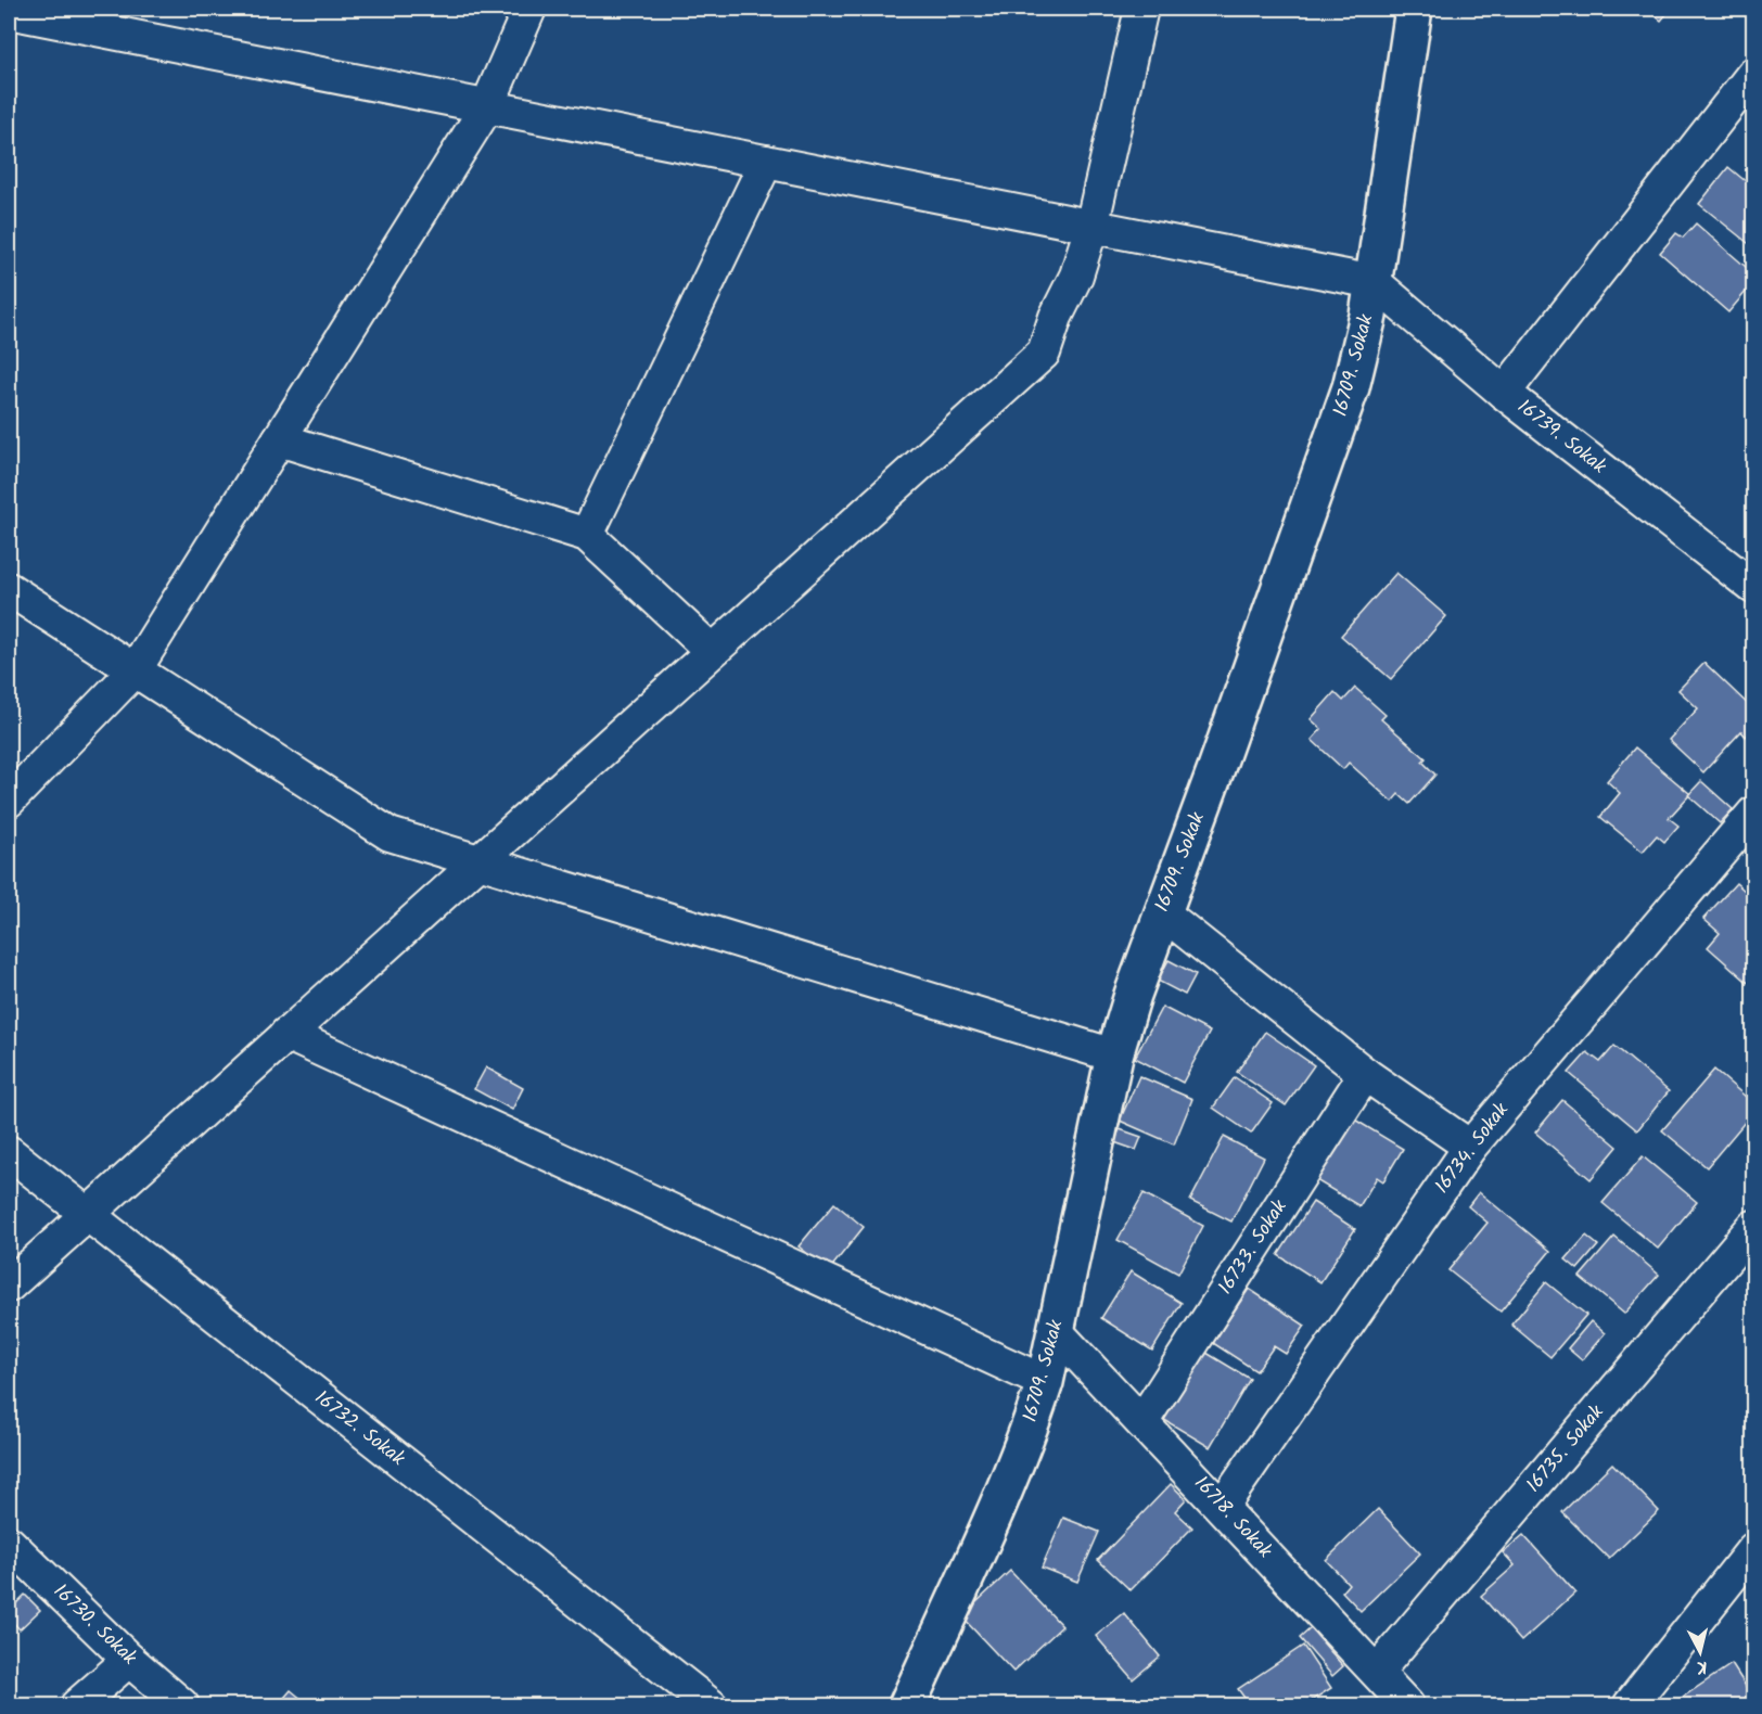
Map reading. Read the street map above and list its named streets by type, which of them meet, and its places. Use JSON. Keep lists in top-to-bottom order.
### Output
{
  "streets": {
    "street": [
      "16709. Sokak",
      "16739. Sokak",
      "16734. Sokak",
      "16733. Sokak",
      "16732. Sokak",
      "16735. Sokak",
      "16718. Sokak",
      "16730. Sokak"
    ]
  },
  "crossings": [
    ["16709. Sokak", "16739. Sokak"],
    ["16709. Sokak", "16718. Sokak"],
    ["16734. Sokak", "16718. Sokak"],
    ["16733. Sokak", "16718. Sokak"],
    ["16735. Sokak", "16718. Sokak"]
  ],
  "north": "bottom"
}
